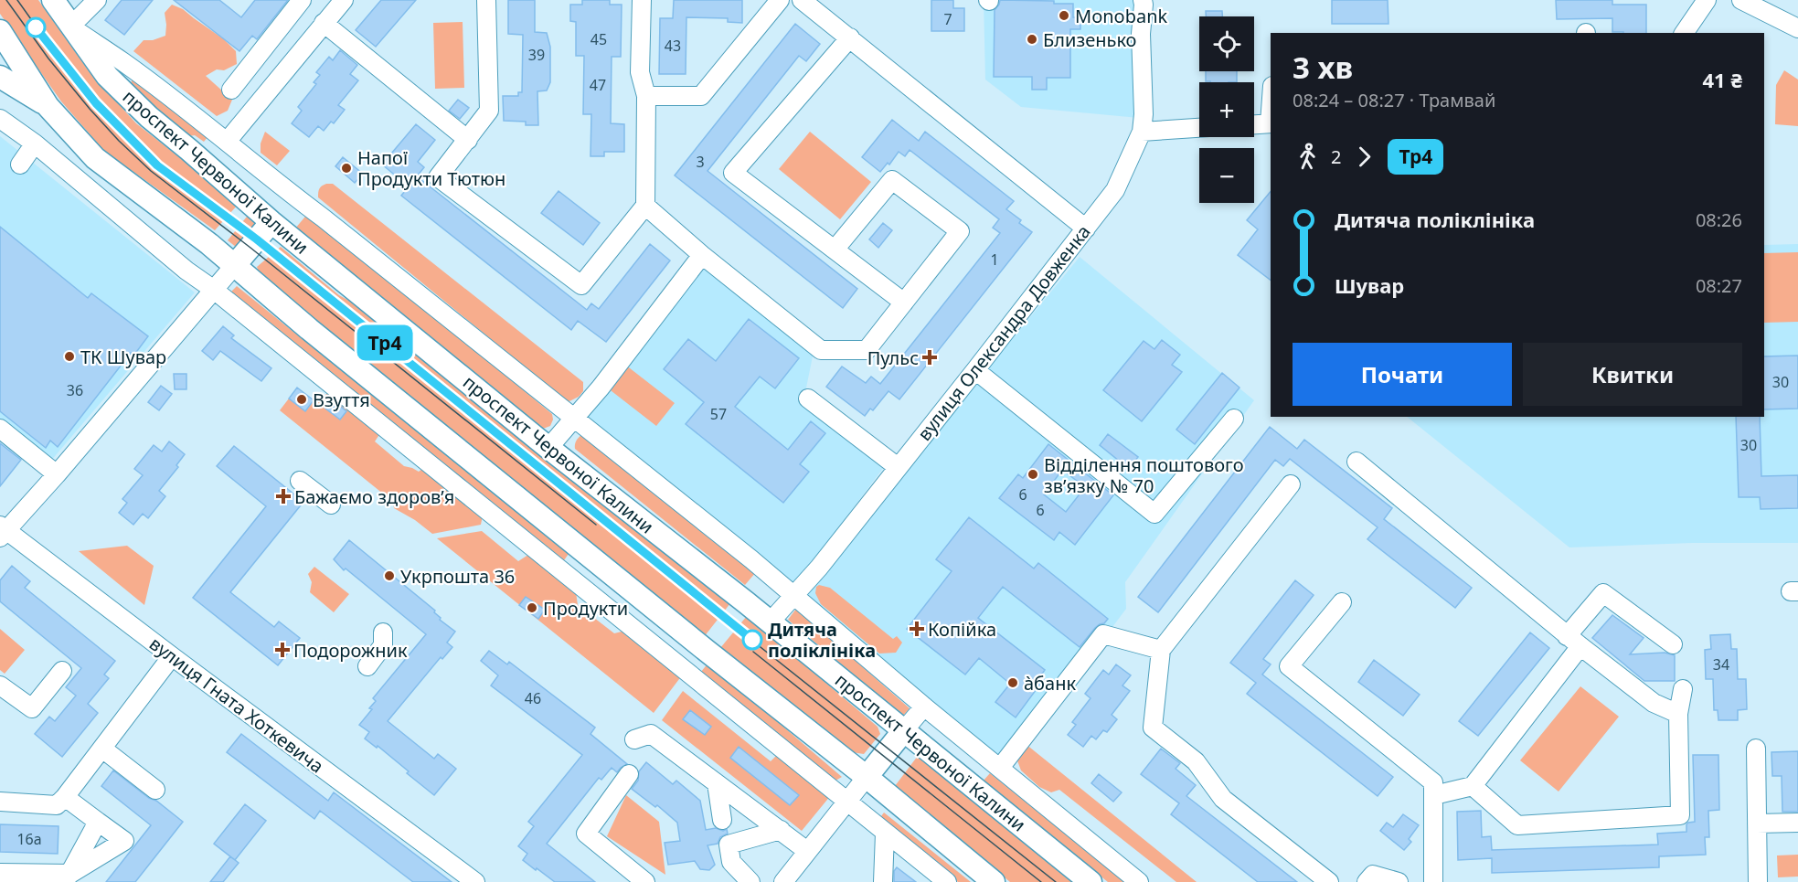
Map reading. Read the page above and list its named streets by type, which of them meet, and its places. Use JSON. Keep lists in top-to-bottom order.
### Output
{
  "streets": {
    "main road": ["проспект Червоної Калини"],
    "street": ["вулиця Олександра Довженка", "вулиця Гната Хоткевича"]
  },
  "crossings": [
    ["проспект Червоної Калини", "вулиця Олександра Довженка"]
  ],
  "places": {
    "other": [
      "Monobank",
      "Близенько",
      "Напої Продукти Тютюн",
      "ТК Шувар",
      "Взуття",
      "Відділення поштового зв’язку № 70",
      "Укрпошта 36",
      "Продукти",
      "Дитяча поліклініка",
      "а̀банк"
    ],
    "health": [
      "Пульс",
      "Бажаємо здоровʼя",
      "Копійка",
      "Подорожник"
    ]
  },
  "lines": ["tram line Тр4"],
  "house_numbers": [
    "7",
    "45",
    "43",
    "39",
    "47",
    "3",
    "1",
    "30",
    "36",
    "57",
    "30",
    "6",
    "6",
    "34",
    "46",
    "16а"
  ],
  "page": {
    "on_map": "Тр4",
    "map_buttons": ["+", "−"],
    "heading": ["3 хв", "08:24 – 08:27 · Трамвай", "41 ₴"],
    "legs": ["2", "Тр4"],
    "list": [
      {
        "name": "Дитяча поліклініка",
        "value": "08:26"
      },
      {
        "name": "Шувар",
        "value": "08:27"
      }
    ],
    "buttons": ["Почати", "Квитки"]
  }
}
